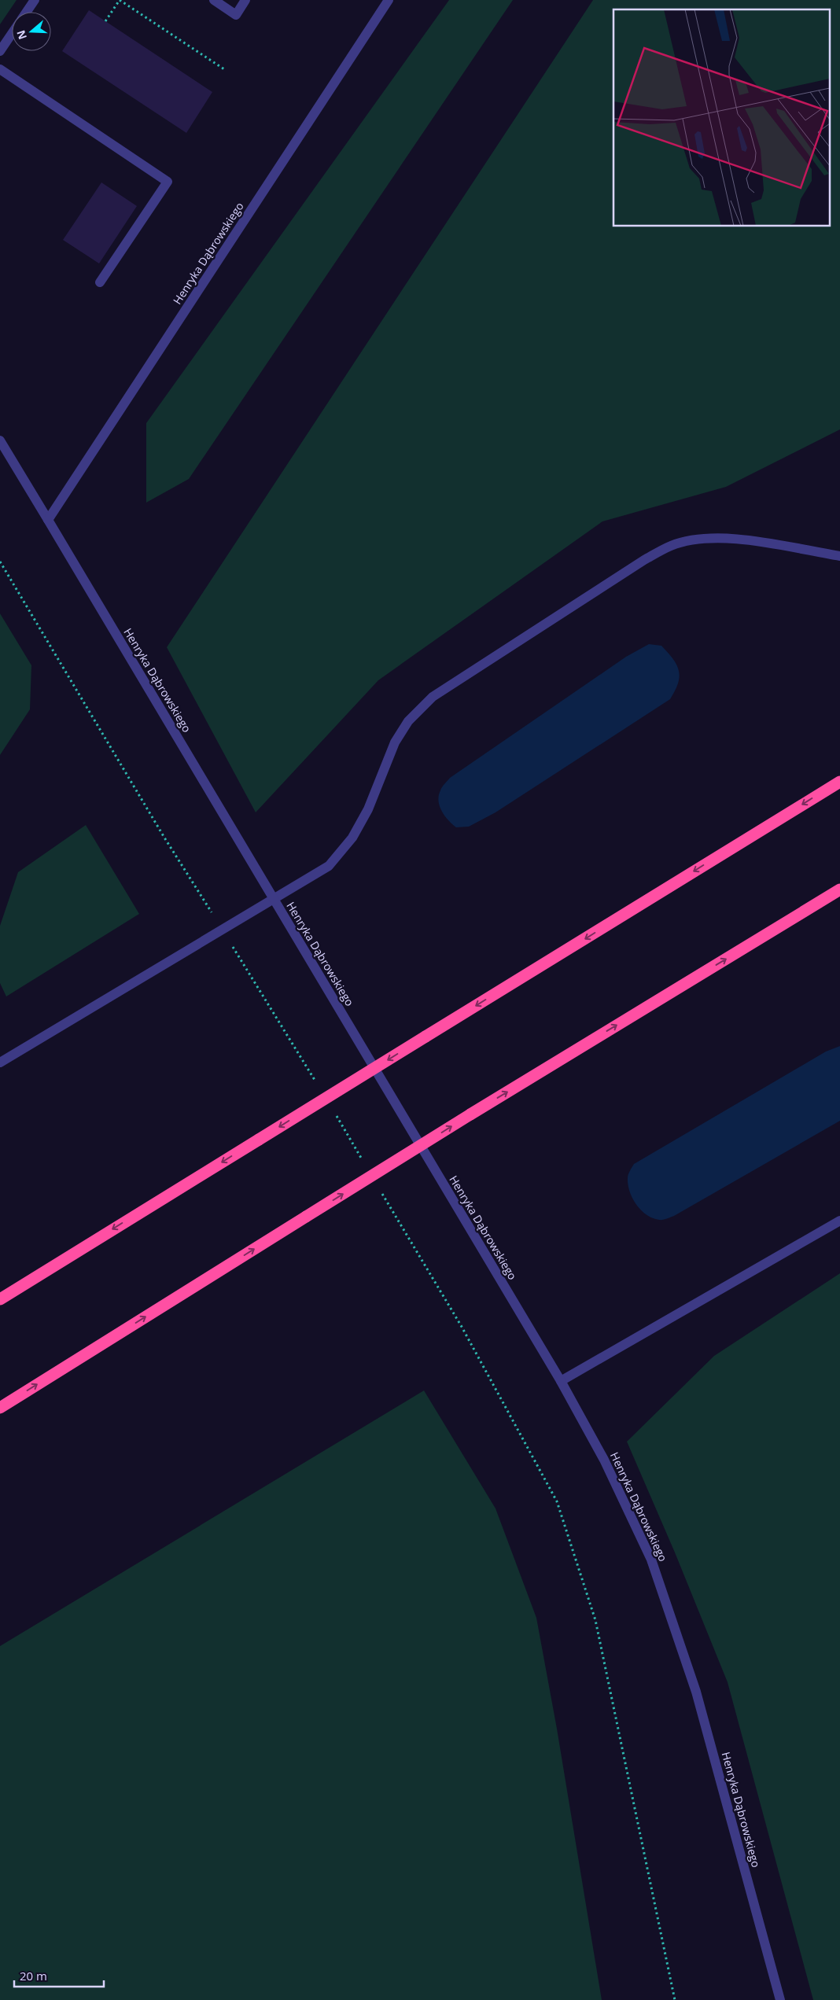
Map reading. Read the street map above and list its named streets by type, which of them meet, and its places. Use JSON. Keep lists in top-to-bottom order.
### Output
{
  "streets": {
    "street": ["Henryka Dąbrowskiego"]
  },
  "scale_bar": "20 m",
  "north": "left"
}
